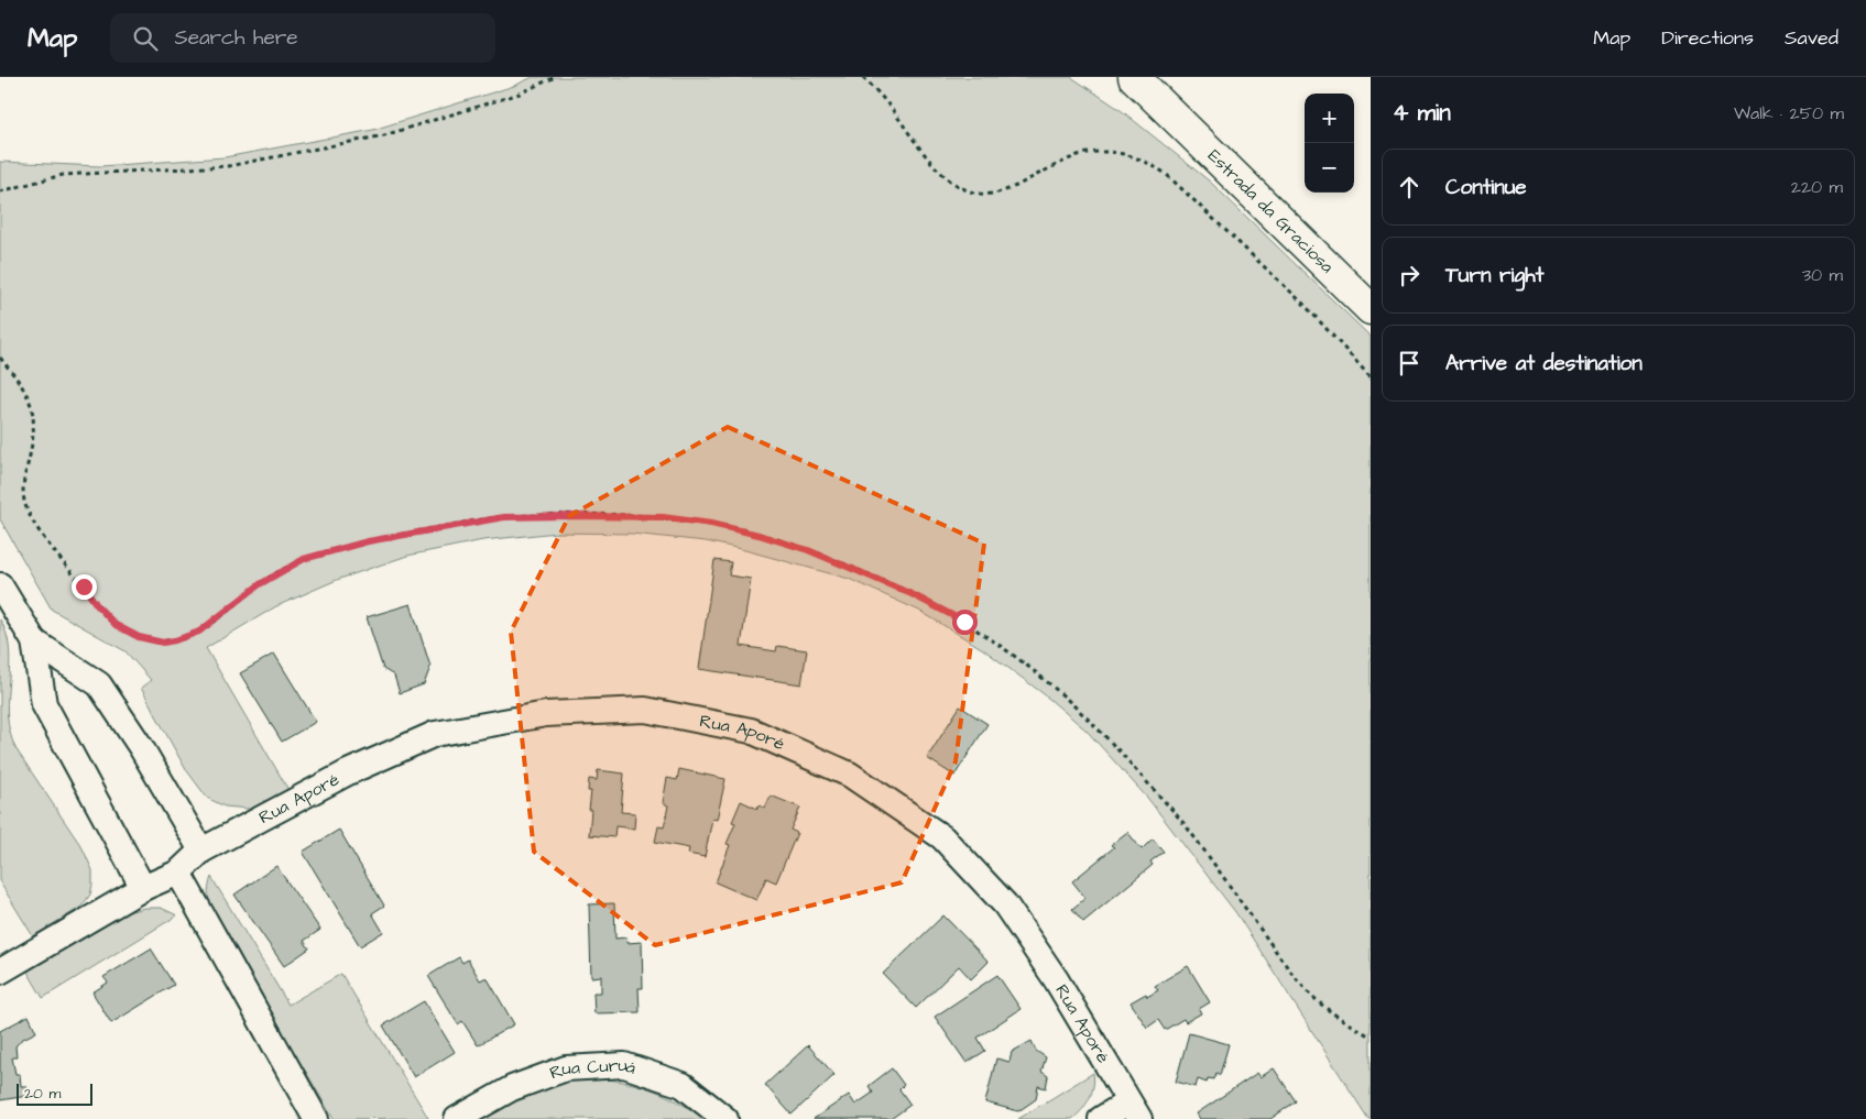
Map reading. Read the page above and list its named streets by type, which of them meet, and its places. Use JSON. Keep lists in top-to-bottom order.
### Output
{
  "streets": {
    "main road": ["Estrada da Graciosa"],
    "street": ["Rua Aporé", "Rua Curuá"]
  },
  "scale_bar": "20 m",
  "page": {
    "header": "Map",
    "search": "Search here",
    "nav": ["Map", "Directions", "Saved"],
    "heading": ["4 min", "Walk · 250 m"],
    "map_buttons": ["+", "−"],
    "list": [
      ["Continue", "220 m"],
      ["Turn right", "30 m"],
      "Arrive at destination"
    ],
    "scale": "20 m"
  }
}
